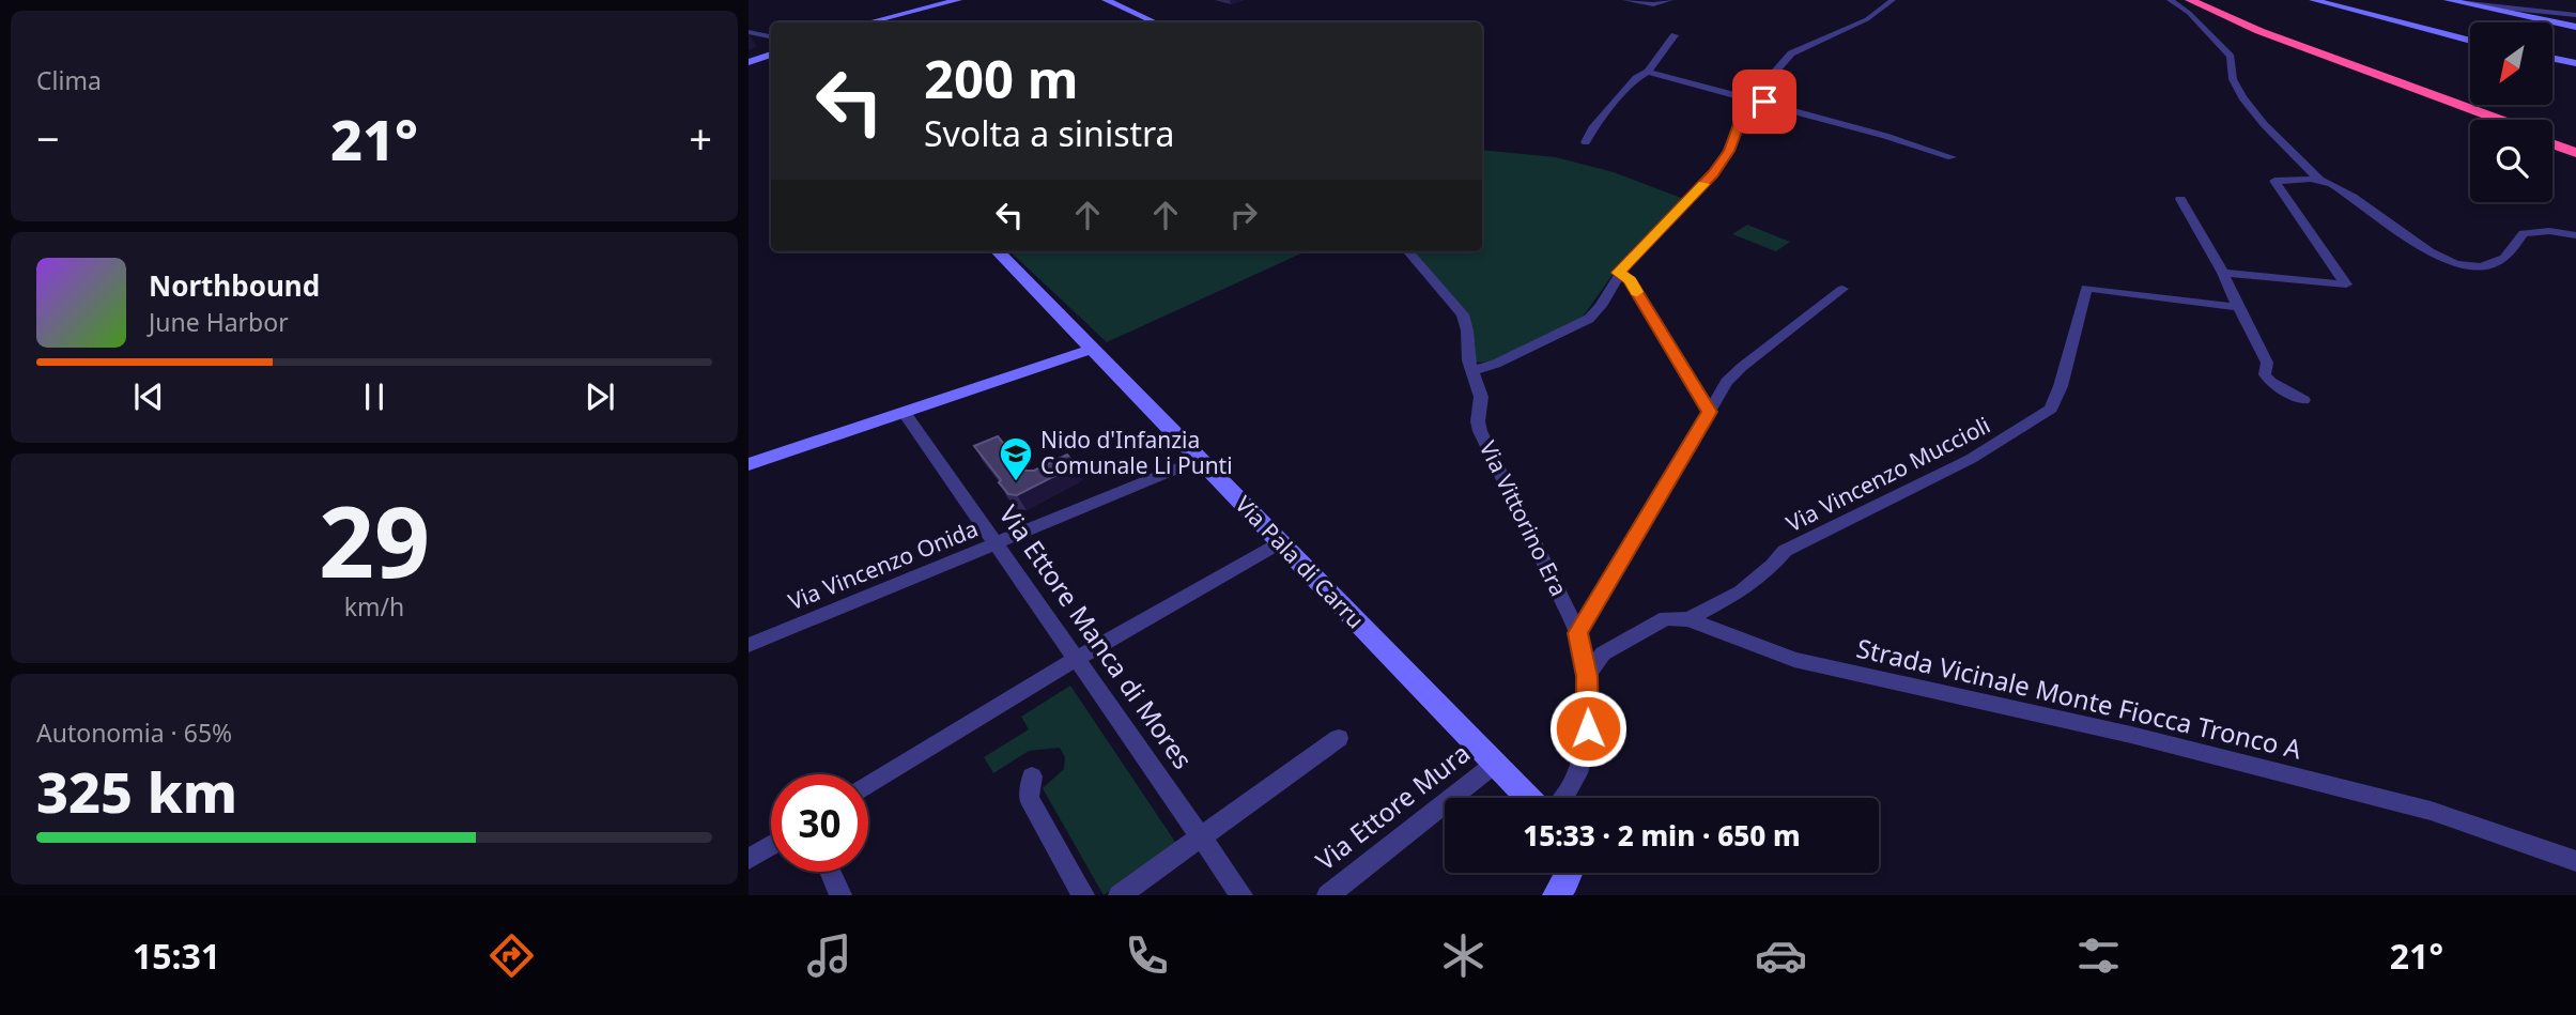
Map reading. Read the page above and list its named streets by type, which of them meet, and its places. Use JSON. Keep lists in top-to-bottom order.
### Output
{
  "streets": {
    "street": [
      "Via Vincenzo Muccioli",
      "Via Vittorino Era",
      "Via Pala di Carru",
      "Via Vincenzo Onida",
      "Via Ettore Manca di Mores",
      "Strada Vicinale Monte Fiocca Tronco A",
      "Via Ettore Mura"
    ]
  },
  "crossings": [
    ["Via Vincenzo Muccioli", "Strada Vicinale Monte Fiocca Tronco A"],
    ["Via Pala di Carru", "Via Vincenzo Onida"],
    ["Via Pala di Carru", "Via Ettore Mura"],
    ["Via Vincenzo Onida", "Via Ettore Manca di Mores"]
  ],
  "places": {
    "school or university": ["Nido d'Infanzia Comunale Li Punti"]
  },
  "north": "bottom left",
  "page": {
    "tile": [
      "Clima",
      ["29", "km/h"],
      ["Autonomia · 65%", "325 km"]
    ],
    "turn": ["200 m", "Svolta a sinistra"],
    "heat": ["−", "21°", "+"],
    "song": ["Northbound", "June Harbor"],
    "limit": "30",
    "trip": "15:33 · 2 min · 650 m",
    "tabs": ["15:31", "21°"]
  }
}
